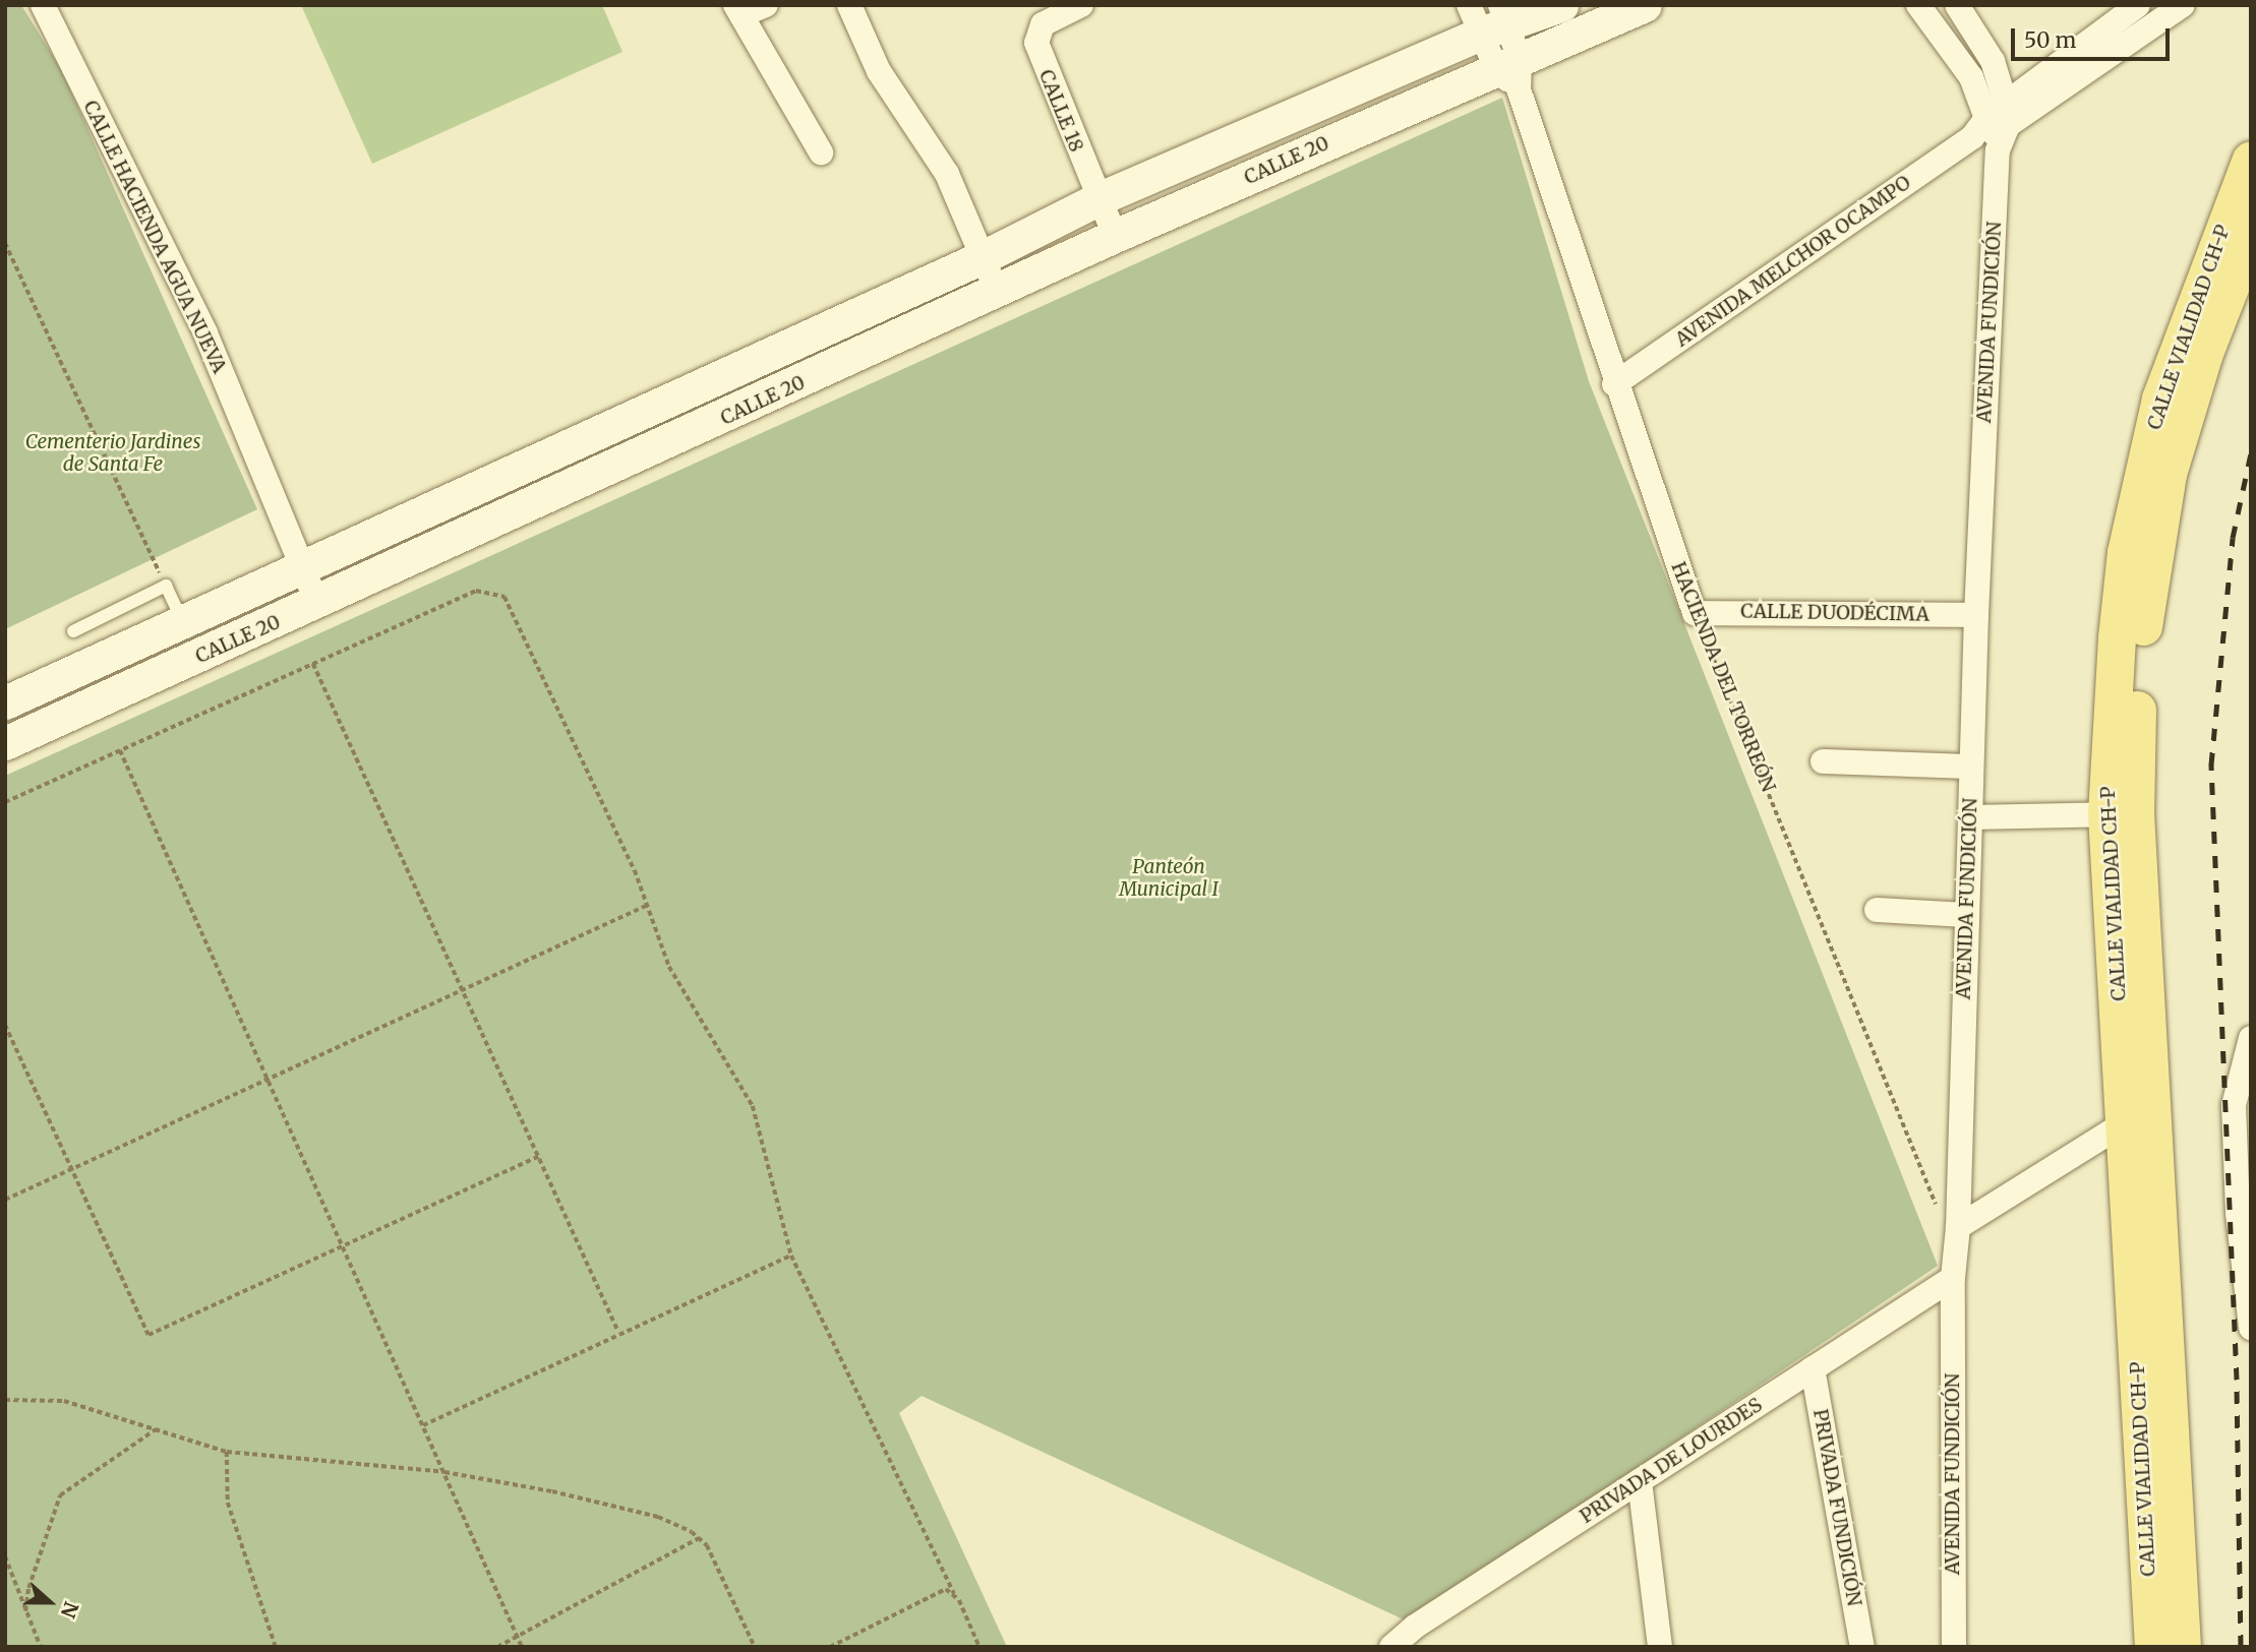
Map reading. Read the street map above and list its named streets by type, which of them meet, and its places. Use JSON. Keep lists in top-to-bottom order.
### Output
{
  "streets": {
    "main road": ["CALLE 20", "CALLE VIALIDAD CH-P"],
    "street": [
      "CALLE 18",
      "CALLE HACIENDA AGUA NUEVA",
      "AVENIDA MELCHOR OCAMPO",
      "AVENIDA FUNDICIÓN",
      "CALLE DUODÉCIMA",
      "HACIENDA DEL TORREÓN",
      "PRIVADA DE LOURDES",
      "PRIVADA FUNDICIÓN"
    ]
  },
  "crossings": [
    ["CALLE 18", "CALLE 20"],
    ["CALLE 20", "CALLE HACIENDA AGUA NUEVA"],
    ["CALLE 20", "HACIENDA DEL TORREÓN"],
    ["AVENIDA MELCHOR OCAMPO", "AVENIDA FUNDICIÓN"],
    ["AVENIDA MELCHOR OCAMPO", "HACIENDA DEL TORREÓN"],
    ["AVENIDA FUNDICIÓN", "CALLE DUODÉCIMA"],
    ["AVENIDA FUNDICIÓN", "PRIVADA DE LOURDES"],
    ["CALLE DUODÉCIMA", "HACIENDA DEL TORREÓN"],
    ["PRIVADA DE LOURDES", "PRIVADA FUNDICIÓN"]
  ],
  "parks": ["Cementerio Jardines de Santa Fe", "Panteón Municipal I"],
  "scale_bar": "50 m",
  "north": "right"
}
